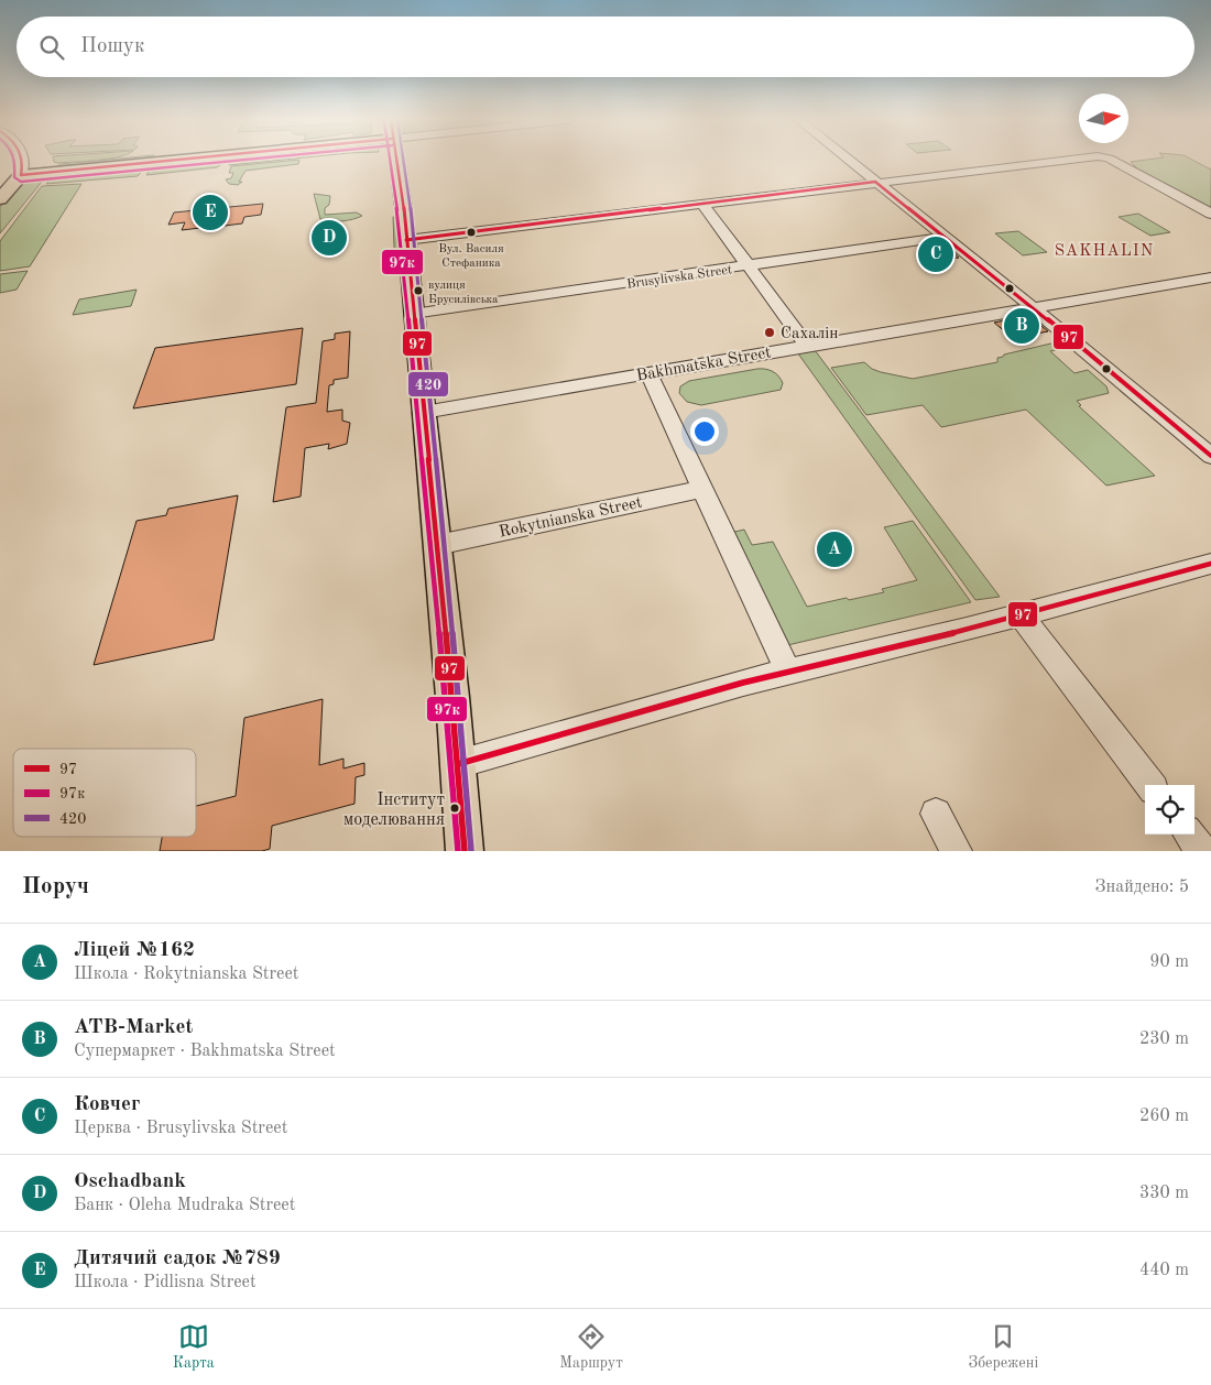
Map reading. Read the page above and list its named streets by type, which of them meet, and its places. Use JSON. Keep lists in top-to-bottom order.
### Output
{
  "streets": {
    "street": ["Brusylivska Street", "Bakhmatska Street", "Rokytnianska Street"]
  },
  "districts": ["SAKHALIN"],
  "places": [
    "Вул. Василя Стефаника",
    "вулиця Брусилівська",
    "Сахалін",
    "Інститут моделювання"
  ],
  "lines": ["transit line 97", "transit line 97к", "transit line 420"],
  "legend": ["97", "97к", "420"],
  "north": "right",
  "page": {
    "search": "Пошук",
    "pins": [
      "E",
      "D",
      "C",
      "B",
      "A"
    ],
    "heading": ["Поруч", "Знайдено: 5"],
    "list": [
      {
        "mark": "A",
        "name": "Ліцей №162",
        "note": "Школа · Rokytnianska Street",
        "value": "90 m"
      },
      {
        "mark": "B",
        "name": "ATB-Market",
        "note": "Супермаркет · Bakhmatska Street",
        "value": "230 m"
      },
      {
        "mark": "C",
        "name": "Ковчег",
        "note": "Церква · Brusylivska Street",
        "value": "260 m"
      },
      {
        "mark": "D",
        "name": "Oschadbank",
        "note": "Банк · Oleha Mudraka Street",
        "value": "330 m"
      },
      {
        "mark": "E",
        "name": "Дитячий садок №789",
        "note": "Школа · Pidlisna Street",
        "value": "440 m"
      }
    ],
    "nav": ["Карта", "Маршрут", "Збережені"]
  }
}
